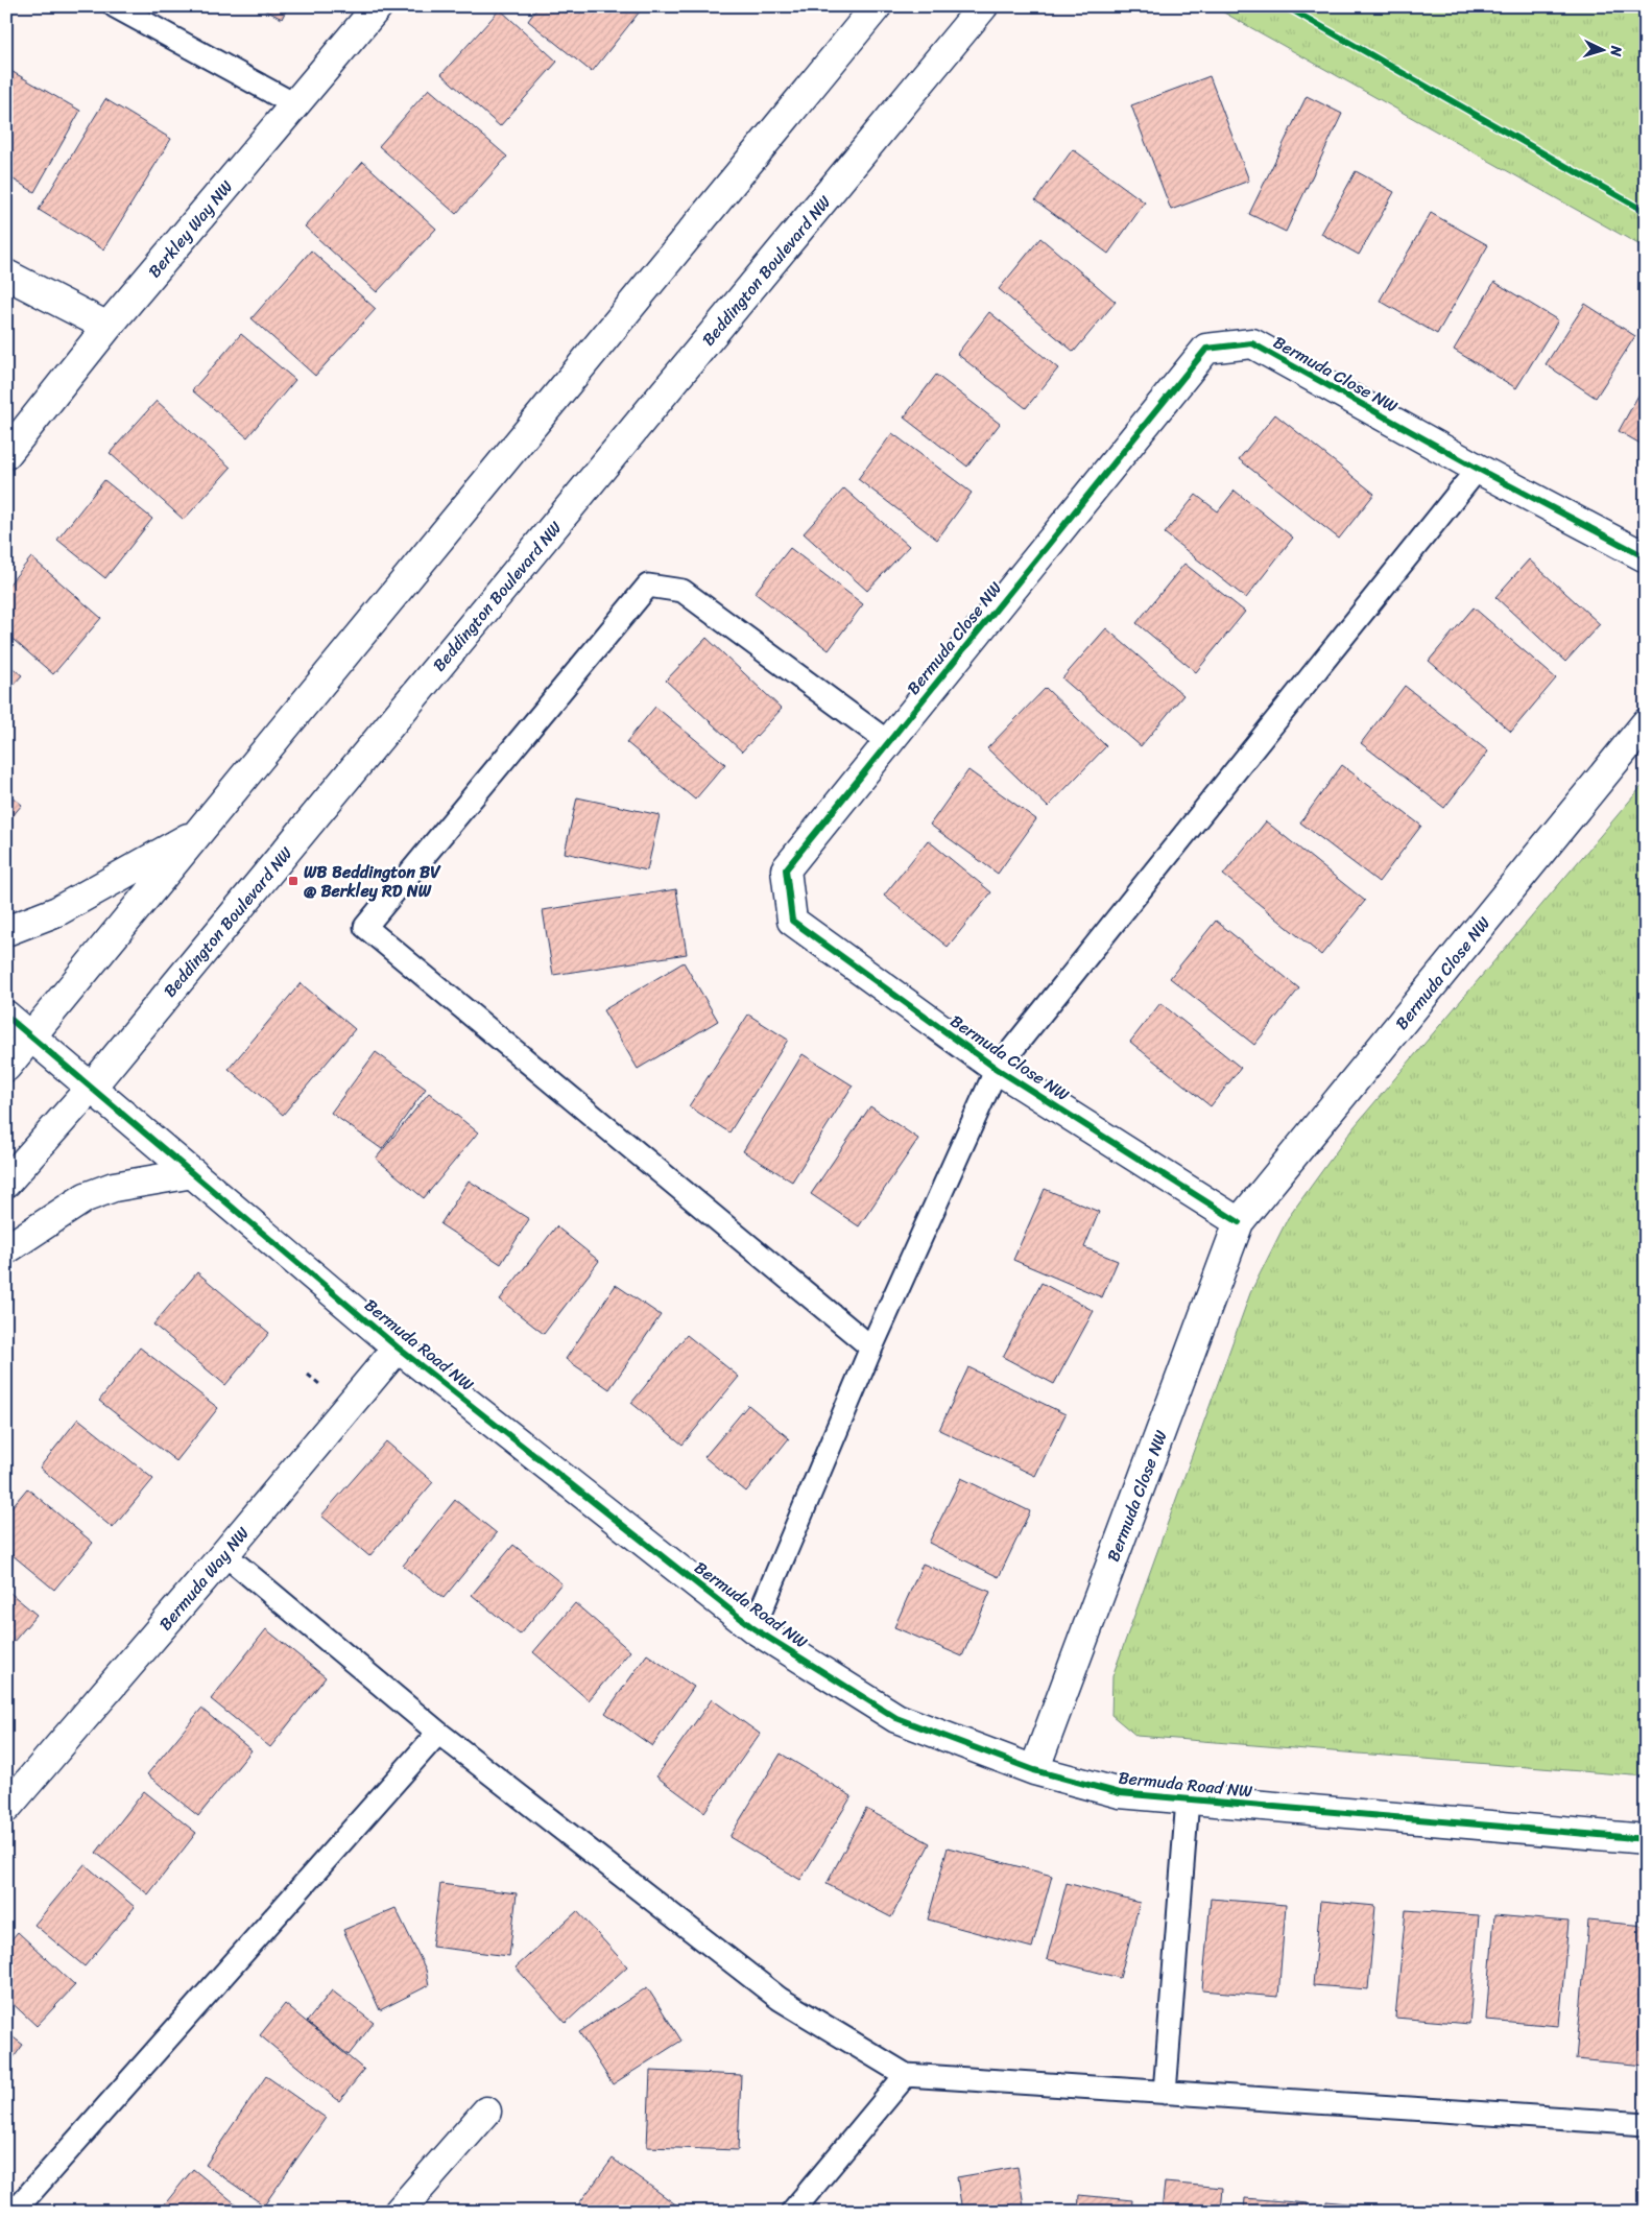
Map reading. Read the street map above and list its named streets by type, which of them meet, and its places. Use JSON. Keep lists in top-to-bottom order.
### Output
{
  "streets": {
    "street": [
      "Berkley Way NW",
      "Beddington Boulevard NW",
      "Bermuda Close NW",
      "Bermuda Road NW",
      "Bermuda Way NW"
    ]
  },
  "crossings": [
    ["Beddington Boulevard NW", "Bermuda Road NW"],
    ["Bermuda Close NW", "Bermuda Road NW"],
    ["Bermuda Road NW", "Bermuda Way NW"]
  ],
  "places": {
    "transit": ["WB Beddington BV @ Berkley RD NW"]
  },
  "north": "right"
}
